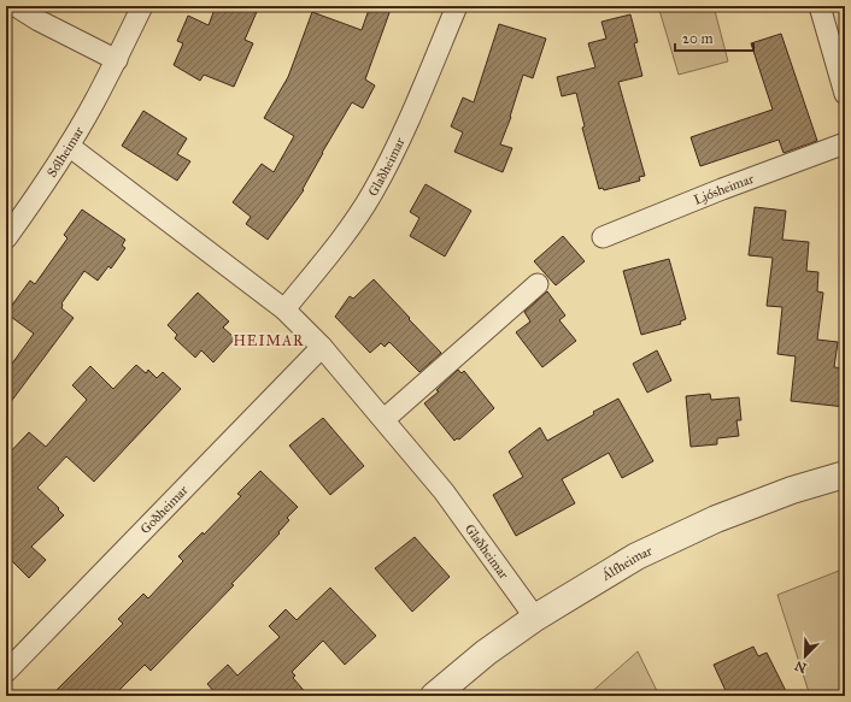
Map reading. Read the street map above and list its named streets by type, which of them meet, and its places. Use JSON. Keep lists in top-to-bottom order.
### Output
{
  "streets": {
    "street": [
      "Sólheimar",
      "Glaðheimar",
      "Ljósheimar",
      "Goðheimar",
      "Álfheimar"
    ]
  },
  "crossings": [
    ["Sólheimar", "Glaðheimar"],
    ["Glaðheimar", "Goðheimar"],
    ["Glaðheimar", "Álfheimar"]
  ],
  "districts": ["HEIMAR"],
  "scale_bar": "20 m",
  "north": "bottom left"
}
